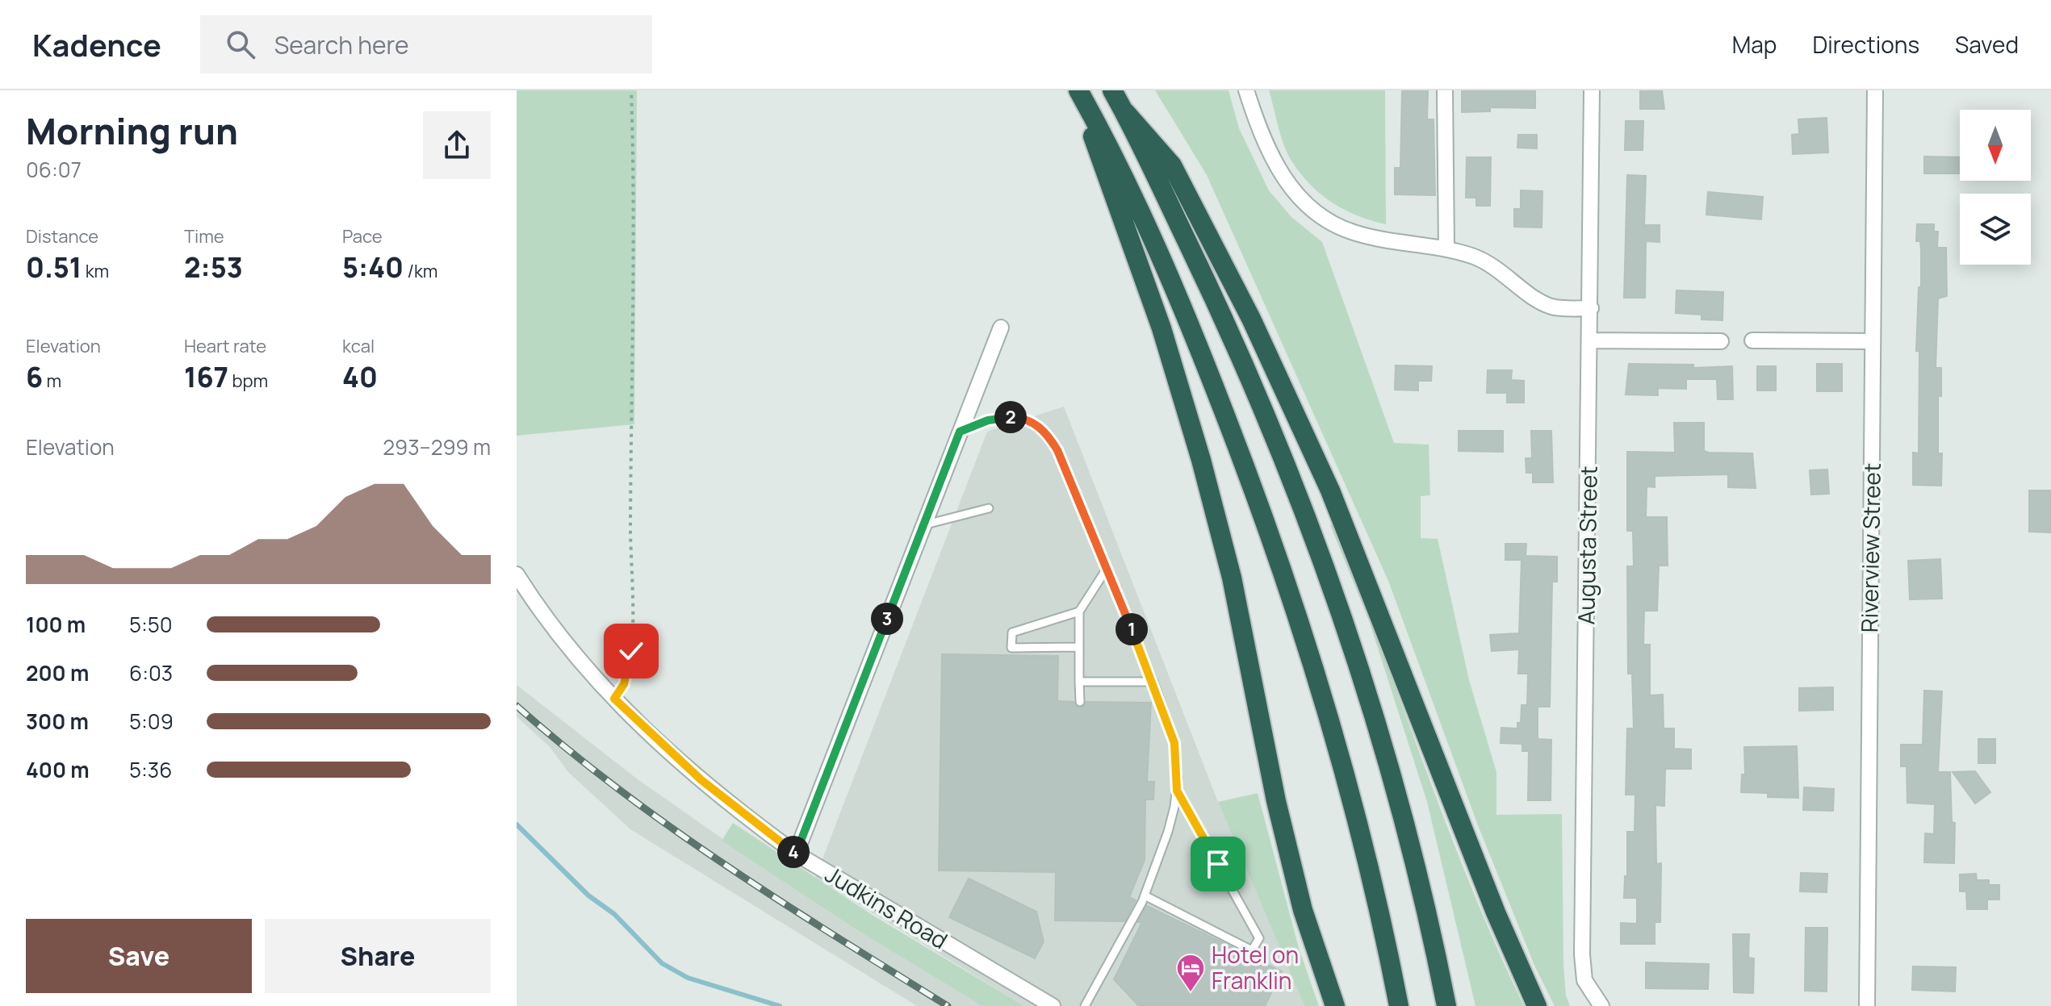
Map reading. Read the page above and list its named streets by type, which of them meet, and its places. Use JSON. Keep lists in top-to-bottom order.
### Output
{
  "streets": {
    "street": ["Augusta Street", "Riverview Street", "Judkins Road"]
  },
  "places": {
    "hotel": ["Hotel on Franklin"]
  },
  "north": "bottom",
  "page": {
    "header": "Kadence",
    "search": "Search here",
    "nav": ["Map", "Directions", "Saved"],
    "heading": ["Morning run", "06:07"],
    "stats": [
      ["Distance", "0.51 km"],
      ["Time", "2:53"],
      ["Pace", "5:40 /km"],
      ["Elevation", "6 m"],
      ["Heart rate", "167 bpm"],
      ["kcal", "40"]
    ],
    "pins": [
      "2",
      "3",
      "1",
      "4"
    ],
    "chart": ["Elevation", "293–299 m"],
    "list": [
      {
        "name": "100 m",
        "note": "5:50"
      },
      {
        "name": "200 m",
        "note": "6:03"
      },
      {
        "name": "300 m",
        "note": "5:09"
      },
      {
        "name": "400 m",
        "note": "5:36"
      }
    ],
    "buttons": ["Save", "Share"]
  }
}
